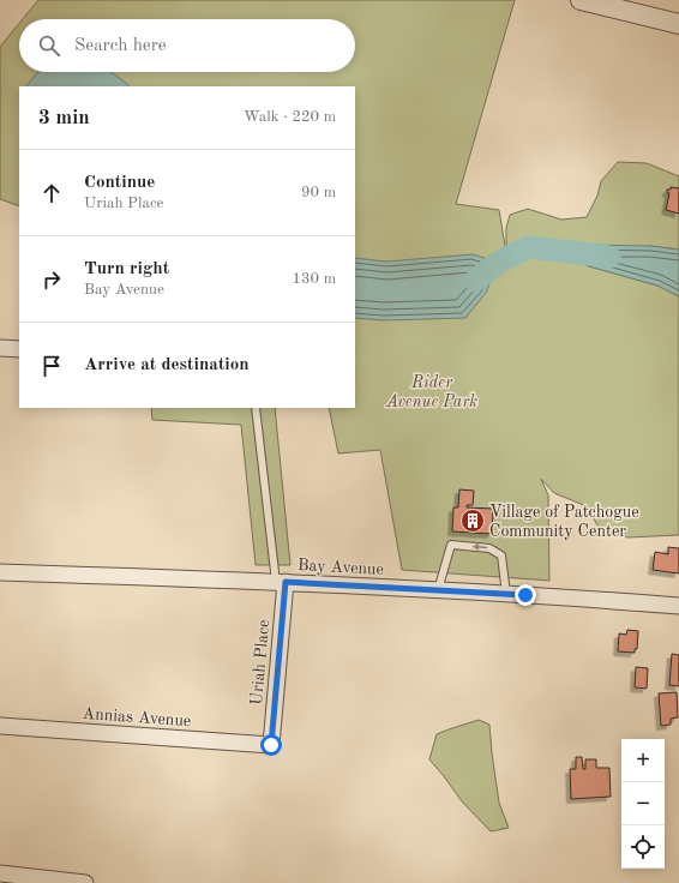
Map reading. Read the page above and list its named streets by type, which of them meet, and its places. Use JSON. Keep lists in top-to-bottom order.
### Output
{
  "streets": {
    "street": ["Bay Avenue", "Uriah Place", "Annias Avenue"]
  },
  "crossings": [
    ["Bay Avenue", "Uriah Place"],
    ["Uriah Place", "Annias Avenue"]
  ],
  "parks": ["Rider Avenue Park"],
  "places": {
    "building": ["Village of Patchogue Community Center"]
  },
  "page": {
    "search": "Search here",
    "heading": ["3 min", "Walk · 220 m"],
    "list": [
      ["Continue", "Uriah Place", "90 m"],
      ["Turn right", "Bay Avenue", "130 m"],
      "Arrive at destination"
    ],
    "map_buttons": ["+", "−"]
  }
}
